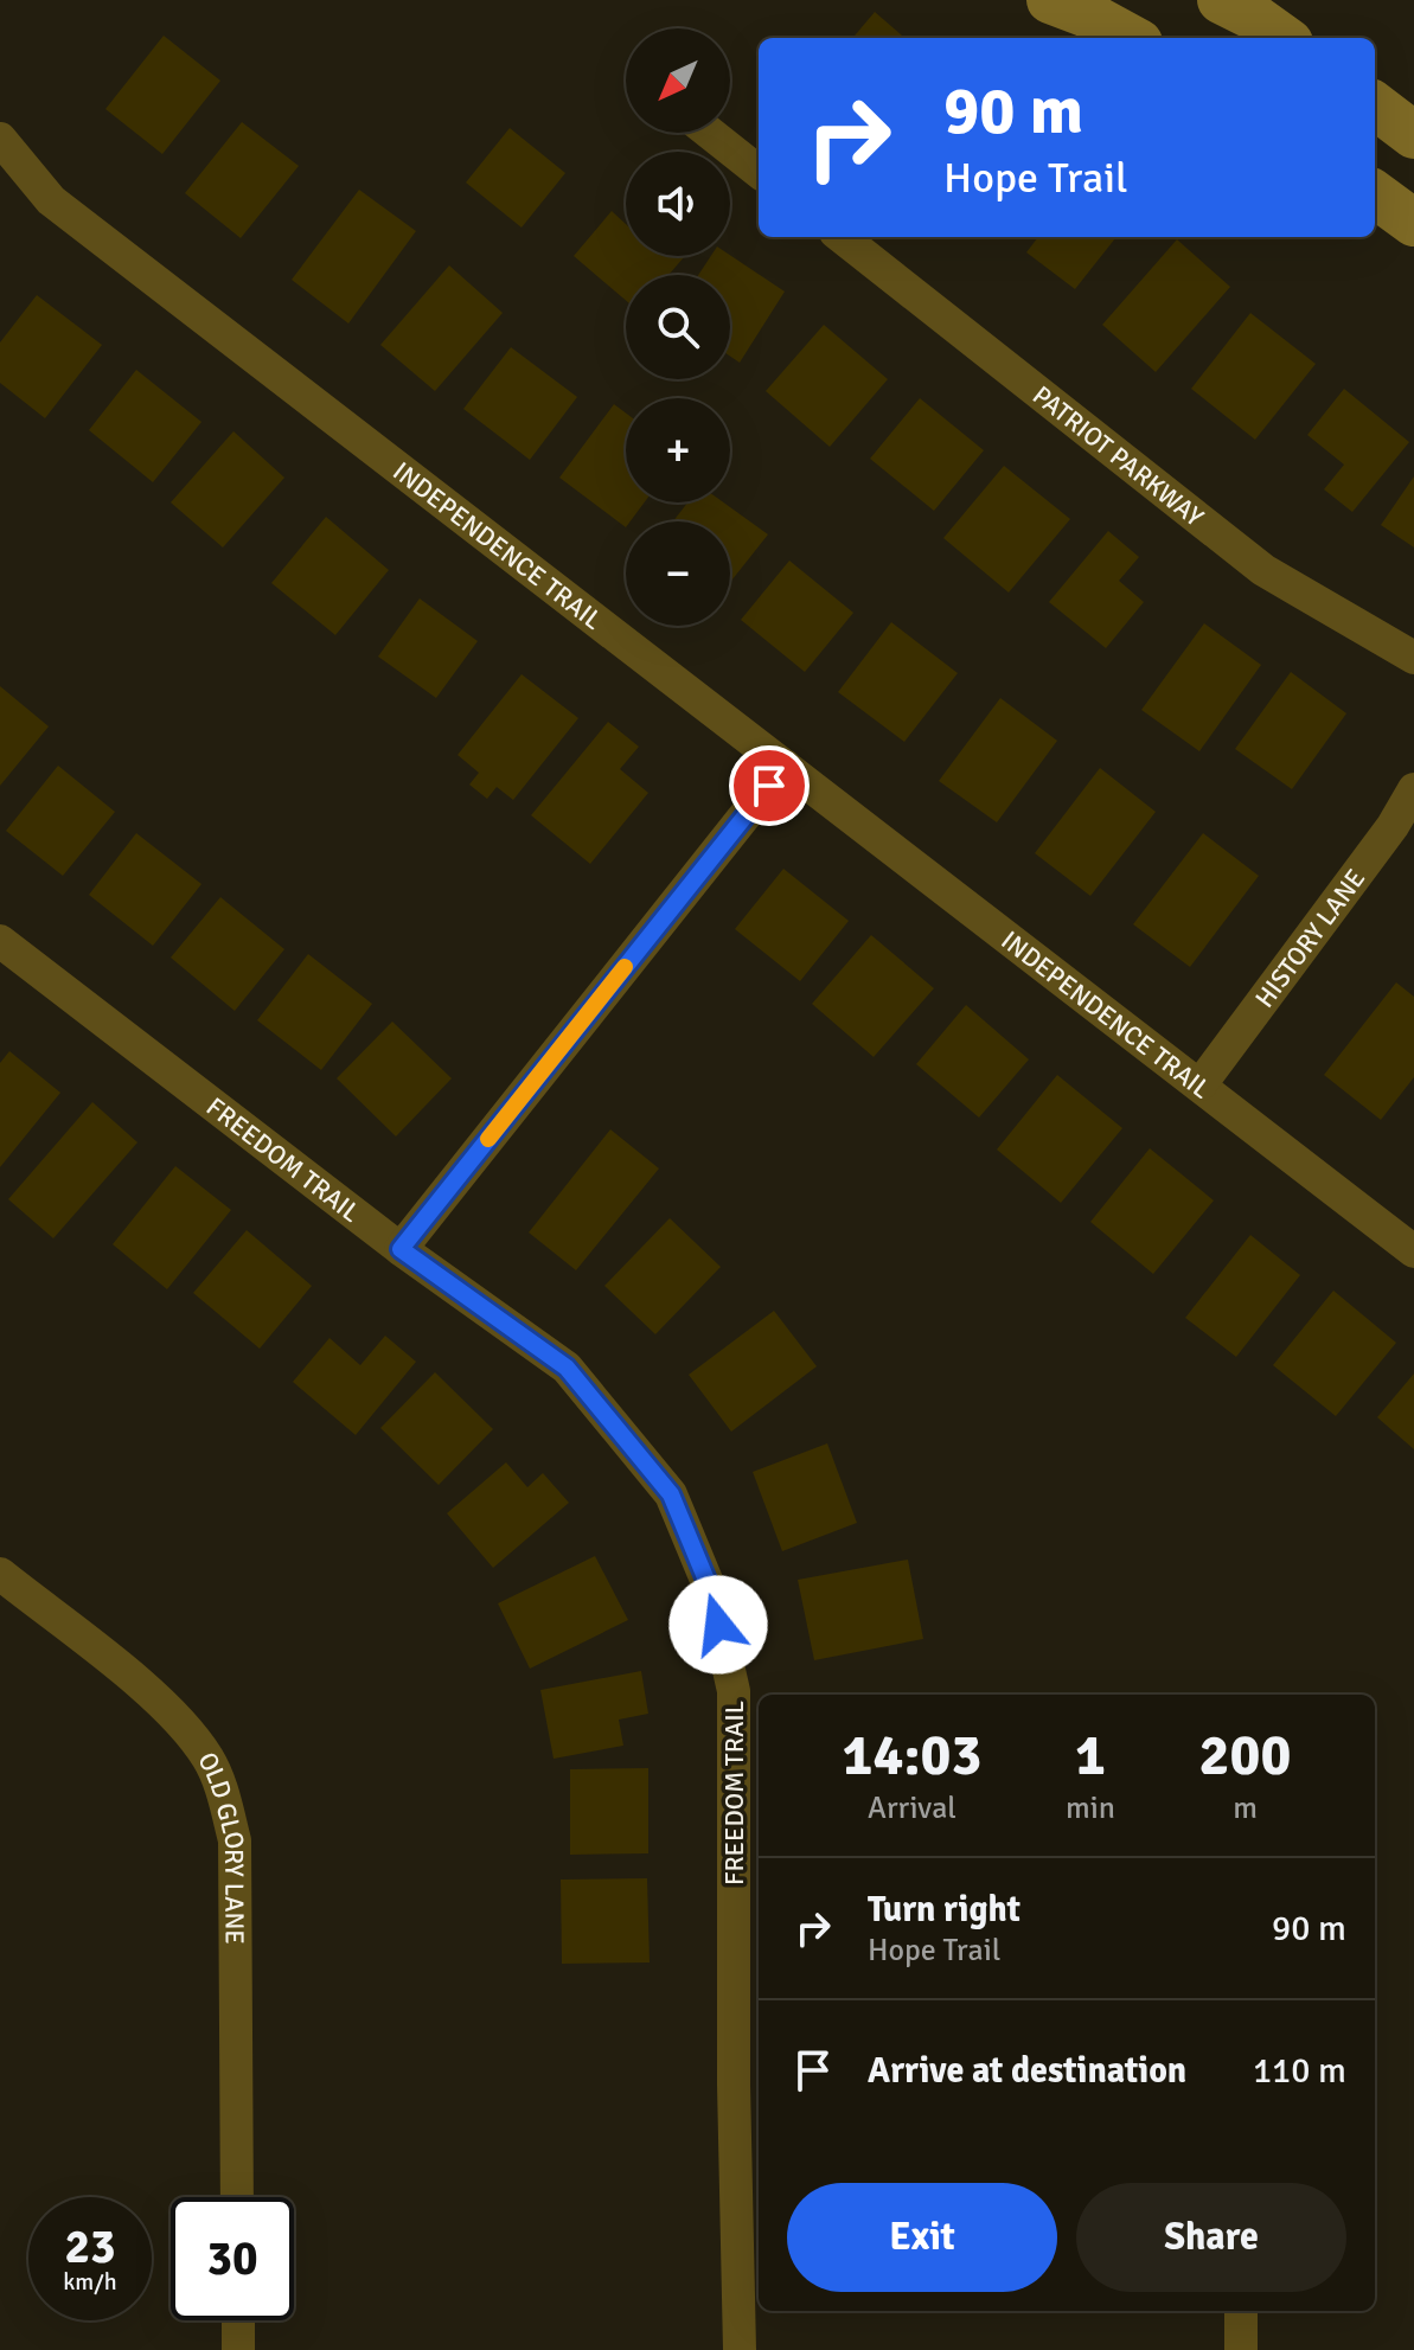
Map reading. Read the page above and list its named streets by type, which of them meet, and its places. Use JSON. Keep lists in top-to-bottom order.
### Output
{
  "streets": {
    "street": [
      "PATRIOT PARKWAY",
      "INDEPENDENCE TRAIL",
      "HISTORY LANE",
      "FREEDOM TRAIL",
      "OLD GLORY LANE"
    ]
  },
  "crossings": [
    ["INDEPENDENCE TRAIL", "HISTORY LANE"]
  ],
  "north": "bottom left",
  "page": {
    "map_buttons": ["+", "−"],
    "turn": ["90 m", "Hope Trail"],
    "eta": [
      "14:03",
      "Arrival",
      "1",
      "min",
      "200",
      "m"
    ],
    "list": [
      {
        "name": "Turn right",
        "note": "Hope Trail",
        "value": "90 m"
      },
      {
        "name": "Arrive at destination",
        "value": "110 m"
      }
    ],
    "buttons": ["Exit", "Share"],
    "speed": "23 km/h",
    "limit": "30"
  }
}
